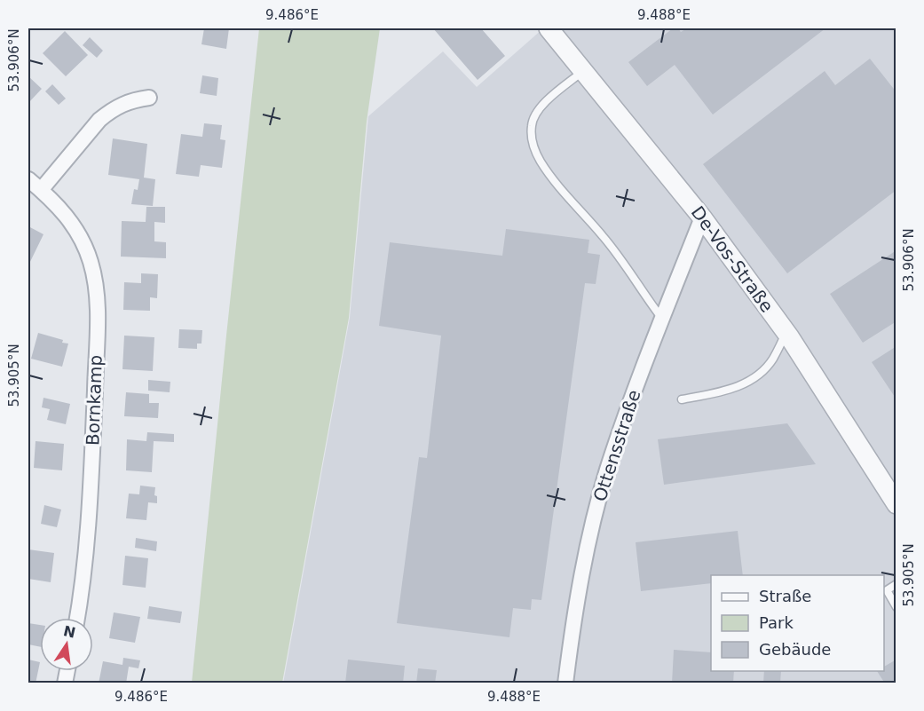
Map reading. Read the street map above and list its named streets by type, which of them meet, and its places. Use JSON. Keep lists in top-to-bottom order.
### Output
{
  "streets": {
    "street": ["De-Vos-Straße", "Bornkamp", "Ottensstraße"]
  },
  "crossings": [
    ["De-Vos-Straße", "Ottensstraße"]
  ],
  "legend": ["Straße", "Park", "Gebäude"],
  "north": "top",
  "coordinates": [
    "9.486°E",
    "9.488°E",
    "53.906°N",
    "53.905°N"
  ]
}
